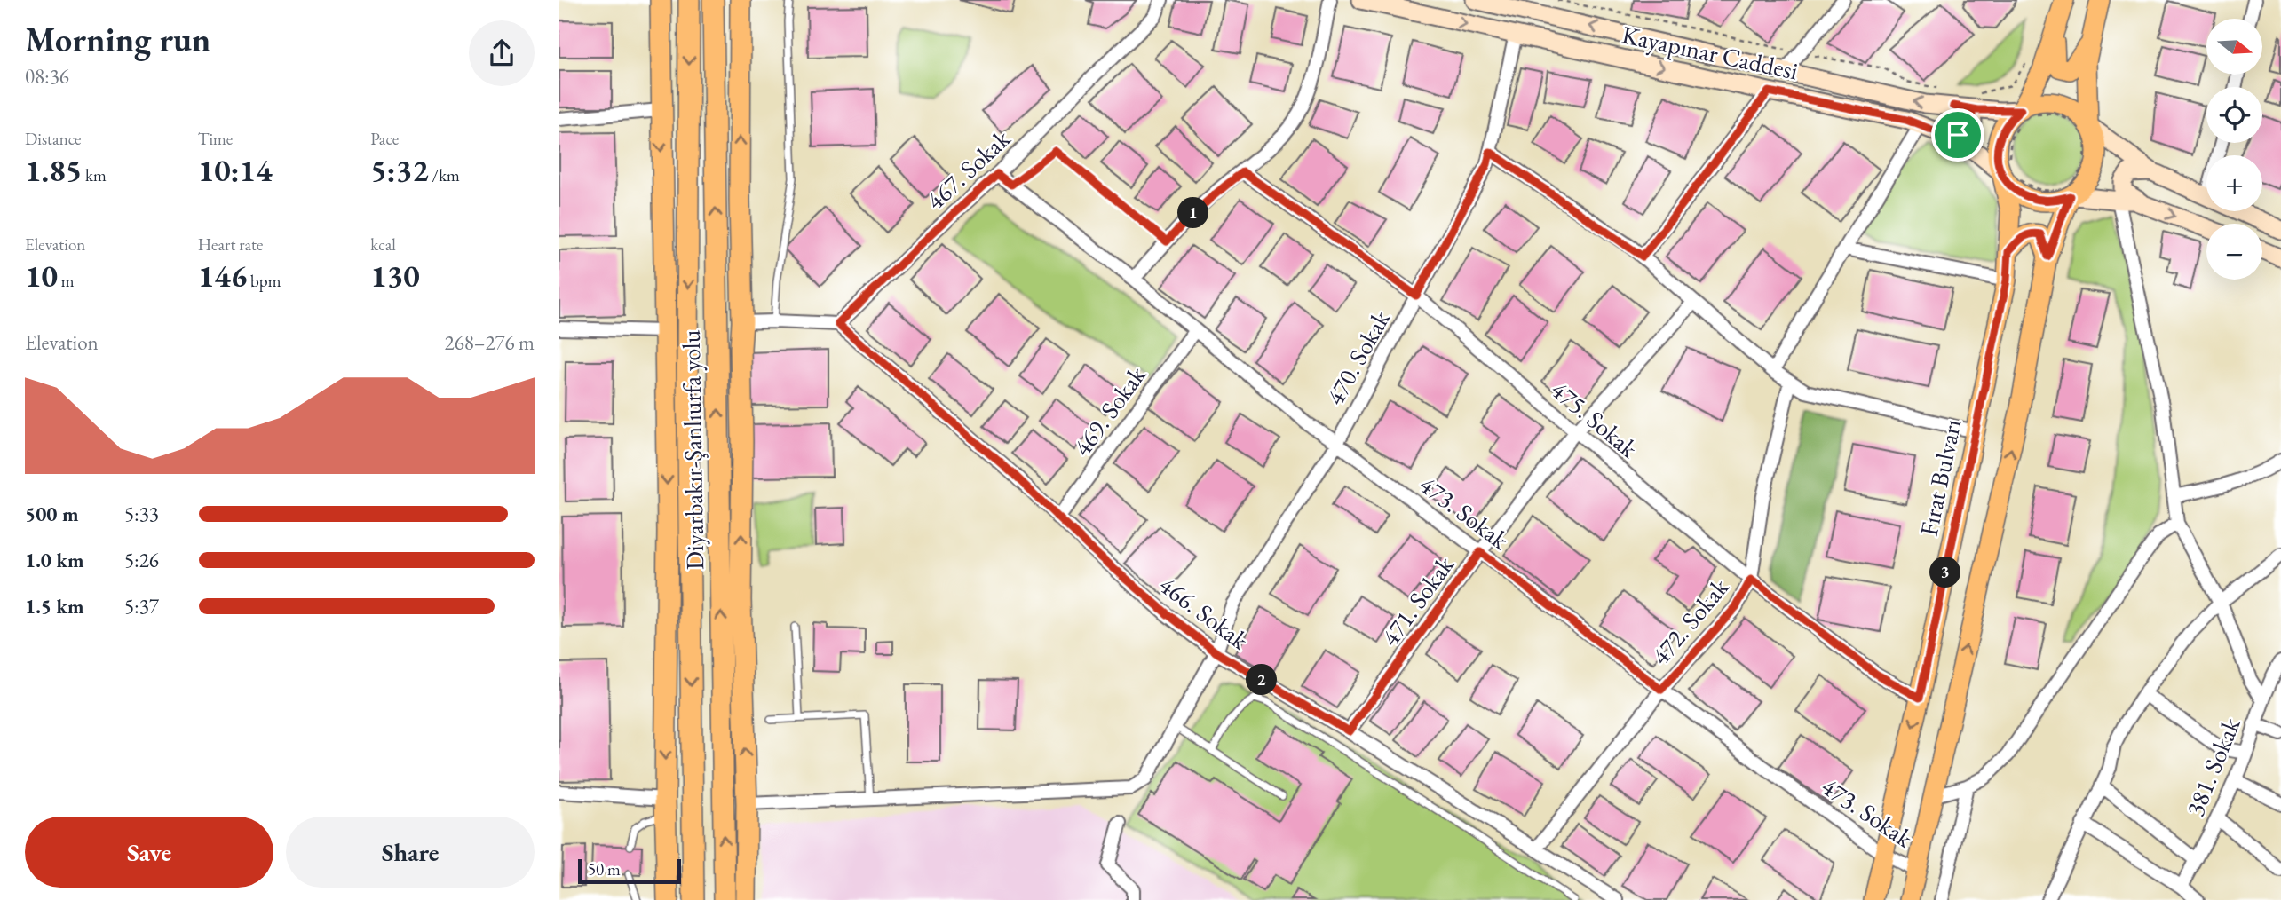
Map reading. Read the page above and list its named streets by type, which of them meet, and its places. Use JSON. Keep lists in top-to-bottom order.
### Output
{
  "streets": {
    "highway": ["Diyarbakır-Şanlıurfa yolu"],
    "main road": ["Kayapınar Caddesi", "Fırat Bulvarı"],
    "street": [
      "467. Sokak",
      "470. Sokak",
      "469. Sokak",
      "475. Sokak",
      "473. Sokak",
      "471. Sokak",
      "466. Sokak",
      "472. Sokak",
      "381. Sokak"
    ]
  },
  "crossings": [
    ["Kayapınar Caddesi", "470. Sokak"],
    ["Kayapınar Caddesi", "Fırat Bulvarı"],
    ["467. Sokak", "473. Sokak"],
    ["467. Sokak", "466. Sokak"],
    ["470. Sokak", "475. Sokak"],
    ["470. Sokak", "473. Sokak"],
    ["470. Sokak", "466. Sokak"],
    ["469. Sokak", "473. Sokak"],
    ["469. Sokak", "466. Sokak"],
    ["475. Sokak", "Fırat Bulvarı"],
    ["475. Sokak", "471. Sokak"],
    ["475. Sokak", "472. Sokak"],
    ["Fırat Bulvarı", "473. Sokak"],
    ["473. Sokak", "471. Sokak"],
    ["473. Sokak", "472. Sokak"],
    ["471. Sokak", "466. Sokak"],
    ["466. Sokak", "472. Sokak"]
  ],
  "scale_bar": "50 m",
  "north": "right",
  "page": {
    "heading": ["Morning run", "08:36"],
    "map_buttons": ["+", "−"],
    "stats": [
      ["Distance", "1.85 km"],
      ["Time", "10:14"],
      ["Pace", "5:32 /km"],
      ["Elevation", "10 m"],
      ["Heart rate", "146 bpm"],
      ["kcal", "130"]
    ],
    "pins": ["1", "3", "2"],
    "chart": ["Elevation", "268–276 m"],
    "list": [
      {
        "name": "500 m",
        "note": "5:33"
      },
      {
        "name": "1.0 km",
        "note": "5:26"
      },
      {
        "name": "1.5 km",
        "note": "5:37"
      }
    ],
    "buttons": ["Save", "Share"],
    "scale": "50 m"
  }
}
